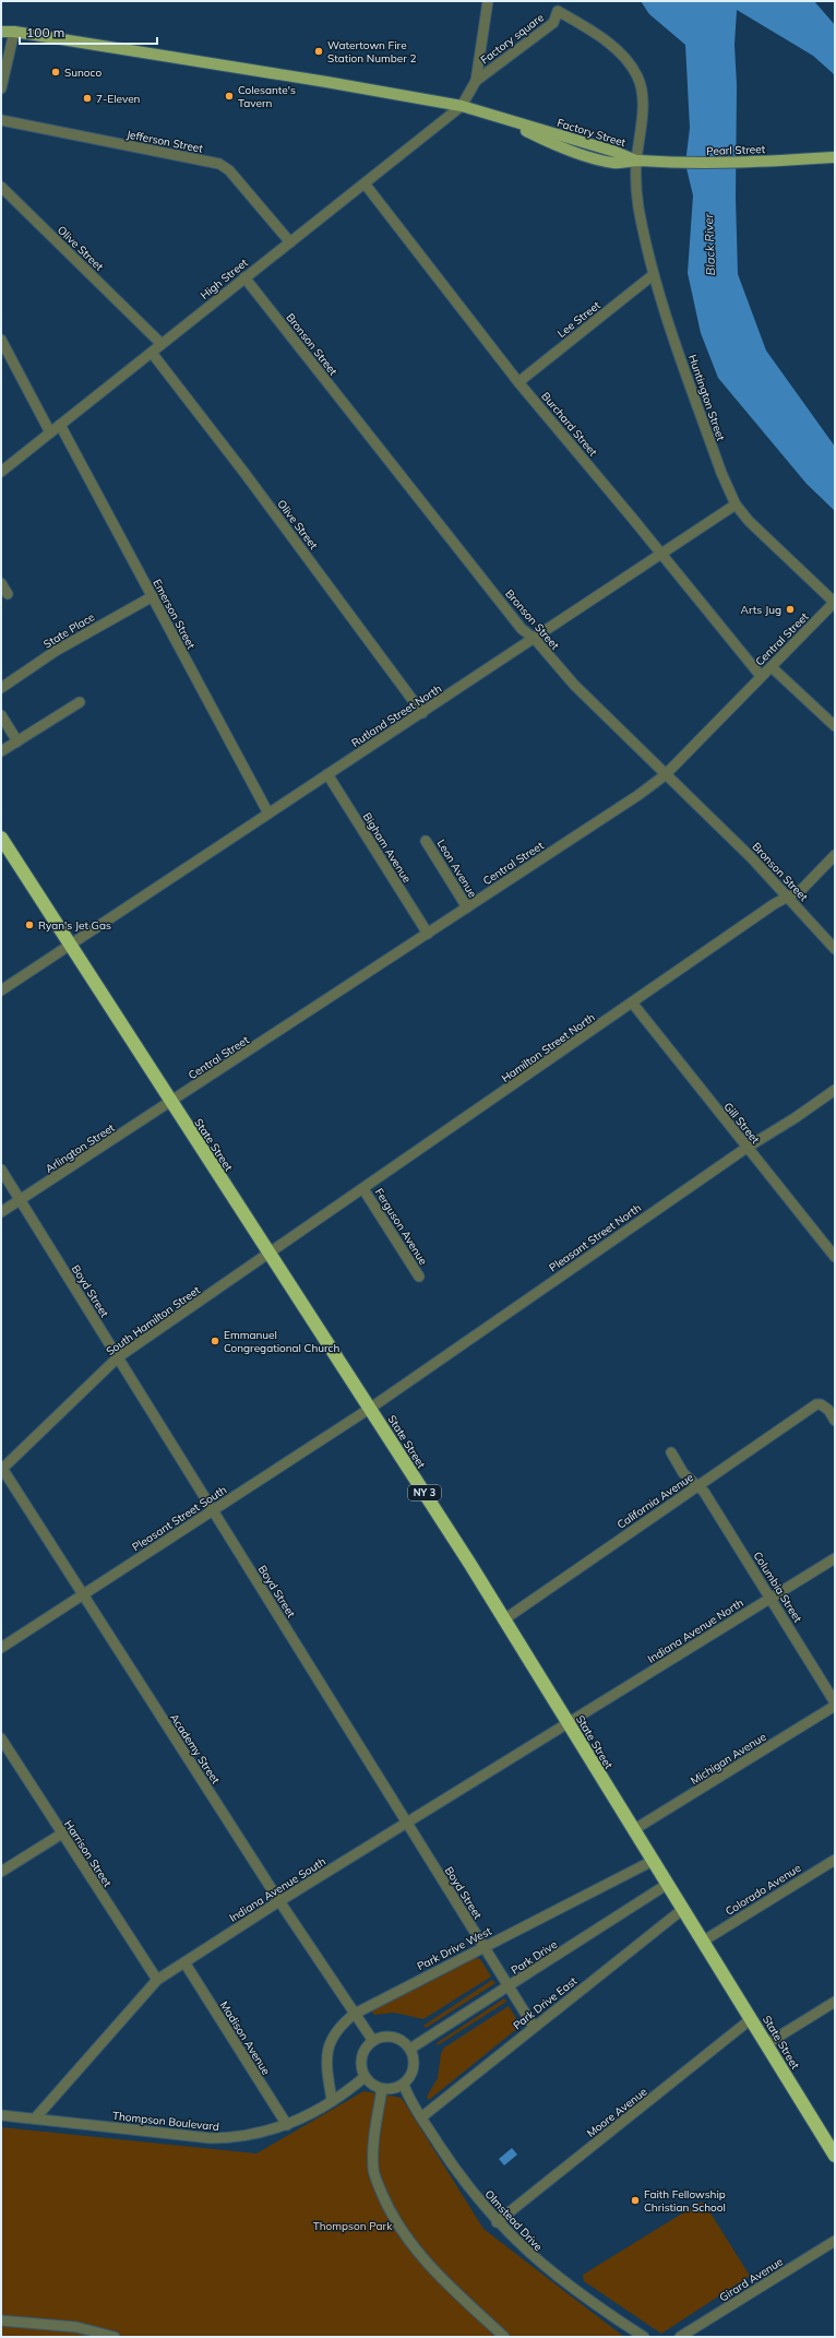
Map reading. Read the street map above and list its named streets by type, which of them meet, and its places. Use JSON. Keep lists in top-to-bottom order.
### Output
{
  "streets": {
    "highway": ["State Street", "NY 3"],
    "main road": ["Factory Street", "Pearl Street"],
    "street": [
      "Factory square",
      "Jefferson Street",
      "Olive Street",
      "High Street",
      "Lee Street",
      "Bronson Street",
      "Huntington Street",
      "Burchard Street",
      "Emerson Street",
      "State Place",
      "Central Street",
      "Rutland Street North",
      "Bigham Avenue",
      "Leon Avenue",
      "Hamilton Street North",
      "Gill Street",
      "Arlington Street",
      "Ferguson Avenue",
      "Pleasant Street North",
      "Boyd Street",
      "South Hamilton Street",
      "California Avenue",
      "Pleasant Street South",
      "Columbia Street",
      "Indiana Avenue North",
      "Academy Street",
      "Michigan Avenue",
      "Harrison Street",
      "Indiana Avenue South",
      "Colorado Avenue",
      "Park Drive West",
      "Park Drive",
      "Park Drive East",
      "Madison Avenue",
      "Moore Avenue",
      "Thompson Boulevard",
      "Olmstead Drive",
      "Girard Avenue"
    ]
  },
  "crossings": [
    ["Factory square", "Factory Street"],
    ["Factory square", "High Street"],
    ["Factory square", "Huntington Street"],
    ["Factory Street", "Pearl Street"],
    ["Factory Street", "High Street"],
    ["Factory Street", "Huntington Street"],
    ["Jefferson Street", "High Street"],
    ["Pearl Street", "Huntington Street"],
    ["Olive Street", "High Street"],
    ["Olive Street", "Rutland Street North"],
    ["High Street", "Bronson Street"],
    ["High Street", "Burchard Street"],
    ["High Street", "Emerson Street"],
    ["Lee Street", "Huntington Street"],
    ["Lee Street", "Burchard Street"],
    ["Bronson Street", "Central Street"],
    ["Bronson Street", "Rutland Street North"],
    ["Bronson Street", "Hamilton Street North"],
    ["Huntington Street", "Central Street"],
    ["Huntington Street", "Rutland Street North"],
    ["Burchard Street", "Central Street"],
    ["Burchard Street", "Rutland Street North"],
    ["Emerson Street", "State Place"],
    ["Emerson Street", "Rutland Street North"],
    ["Central Street", "Bigham Avenue"],
    ["Central Street", "Leon Avenue"],
    ["Central Street", "State Street"],
    ["Central Street", "Arlington Street"],
    ["Rutland Street North", "Bigham Avenue"],
    ["Rutland Street North", "State Street"],
    ["Hamilton Street North", "Gill Street"],
    ["Hamilton Street North", "State Street"],
    ["Hamilton Street North", "Ferguson Avenue"],
    ["Hamilton Street North", "South Hamilton Street"],
    ["Gill Street", "Pleasant Street North"],
    ["State Street", "Arlington Street"],
    ["State Street", "Pleasant Street North"],
    ["State Street", "South Hamilton Street"],
    ["State Street", "California Avenue"],
    ["State Street", "Pleasant Street South"],
    ["State Street", "Indiana Avenue North"],
    ["State Street", "Michigan Avenue"],
    ["State Street", "Indiana Avenue South"],
    ["State Street", "Colorado Avenue"],
    ["State Street", "Park Drive West"],
    ["State Street", "Park Drive"],
    ["State Street", "Park Drive East"],
    ["State Street", "Moore Avenue"],
    ["Arlington Street", "Boyd Street"],
    ["Pleasant Street North", "Pleasant Street South"],
    ["Boyd Street", "South Hamilton Street"],
    ["Boyd Street", "Pleasant Street South"],
    ["Boyd Street", "Indiana Avenue South"],
    ["Boyd Street", "Park Drive West"],
    ["Boyd Street", "Park Drive"],
    ["Boyd Street", "Park Drive East"],
    ["South Hamilton Street", "Academy Street"],
    ["California Avenue", "Columbia Street"],
    ["Pleasant Street South", "Academy Street"],
    ["Columbia Street", "Indiana Avenue North"],
    ["Indiana Avenue North", "Indiana Avenue South"],
    ["Academy Street", "Indiana Avenue South"],
    ["Academy Street", "Park Drive West"],
    ["Academy Street", "Park Drive"],
    ["Academy Street", "Thompson Boulevard"],
    ["Academy Street", "Olmstead Drive"],
    ["Harrison Street", "Indiana Avenue South"],
    ["Indiana Avenue South", "Madison Avenue"],
    ["Indiana Avenue South", "Thompson Boulevard"],
    ["Park Drive West", "Thompson Boulevard"],
    ["Park Drive", "Thompson Boulevard"],
    ["Park Drive", "Olmstead Drive"],
    ["Park Drive East", "Olmstead Drive"],
    ["Madison Avenue", "Thompson Boulevard"],
    ["Moore Avenue", "Olmstead Drive"],
    ["Thompson Boulevard", "Olmstead Drive"]
  ],
  "water": ["Black River"],
  "parks": ["Thompson Park"],
  "places": [
    "Watertown Fire Station Number 2",
    "Sunoco",
    "Colesante's Tavern",
    "7-Eleven",
    "Arts Jug",
    "Ryan's Jet Gas",
    "Emmanuel Congregational Church",
    "Faith Fellowship Christian School"
  ],
  "scale_bar": "100 m"
}
